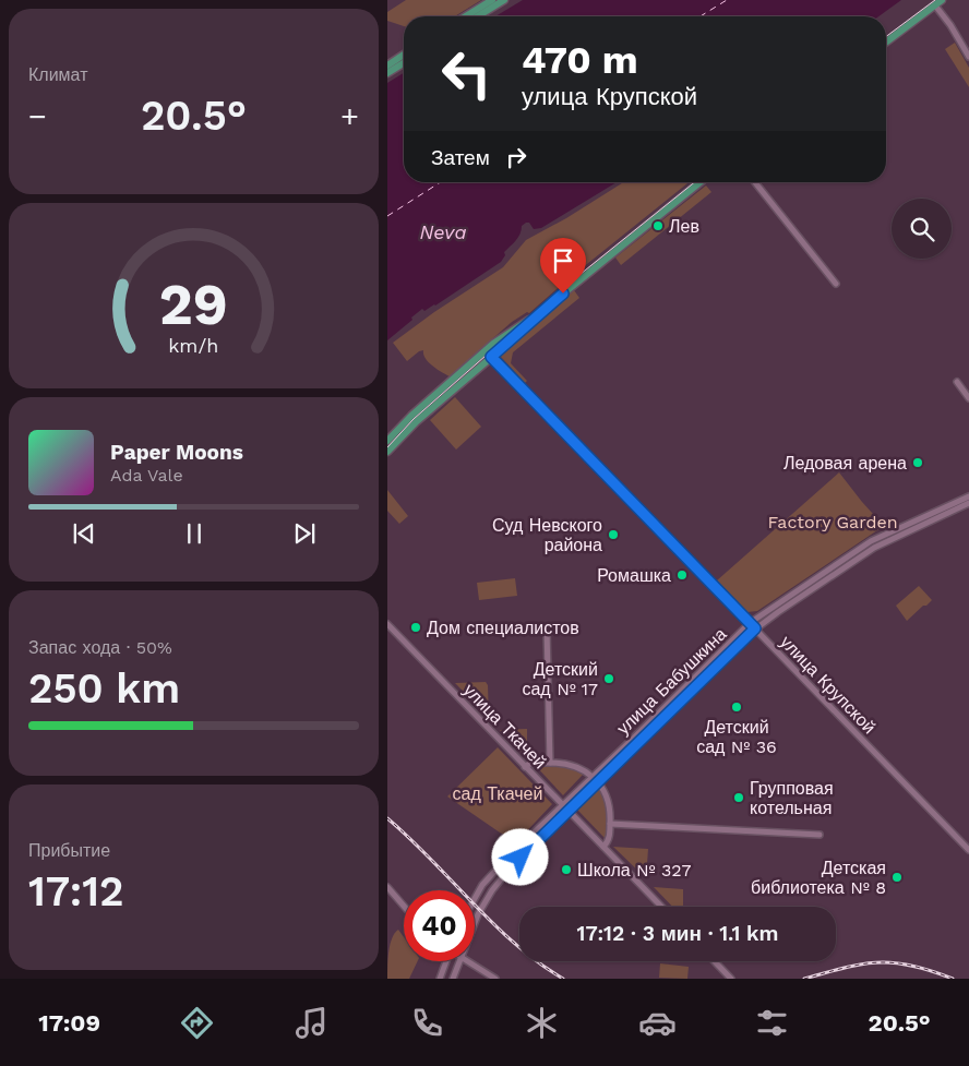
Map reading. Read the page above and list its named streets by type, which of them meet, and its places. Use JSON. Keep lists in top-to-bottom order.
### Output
{
  "streets": {
    "street": ["улица Бабушкина", "улица Крупской", "улица Ткачей"]
  },
  "crossings": [
    ["улица Бабушкина", "улица Крупской"],
    ["улица Бабушкина", "улица Ткачей"]
  ],
  "water": ["Neva"],
  "parks": ["Factory Garden", "сад Ткачей"],
  "places": [
    "Лев",
    "Ледовая арена",
    "Суд Невского района",
    "Ромашка",
    "Дом специалистов",
    "Детский сад № 17",
    "Детский сад № 36",
    "Групповая котельная",
    "Школа № 327",
    "Детская библиотека № 8"
  ],
  "page": {
    "tile": [
      "Климат",
      ["Запас хода · 50%", "250 km"],
      ["Прибытие", "17:12"]
    ],
    "turn": ["470 m", "улица Крупской"],
    "heat": ["−", "20.5°", "+"],
    "then": "Затем",
    "song": ["Paper Moons", "Ada Vale"],
    "limit": "40",
    "trip": "17:12 · 3 мин · 1.1 km",
    "tabs": ["17:09", "20.5°"],
    "gauge": ["29", "km/h"]
  }
}
